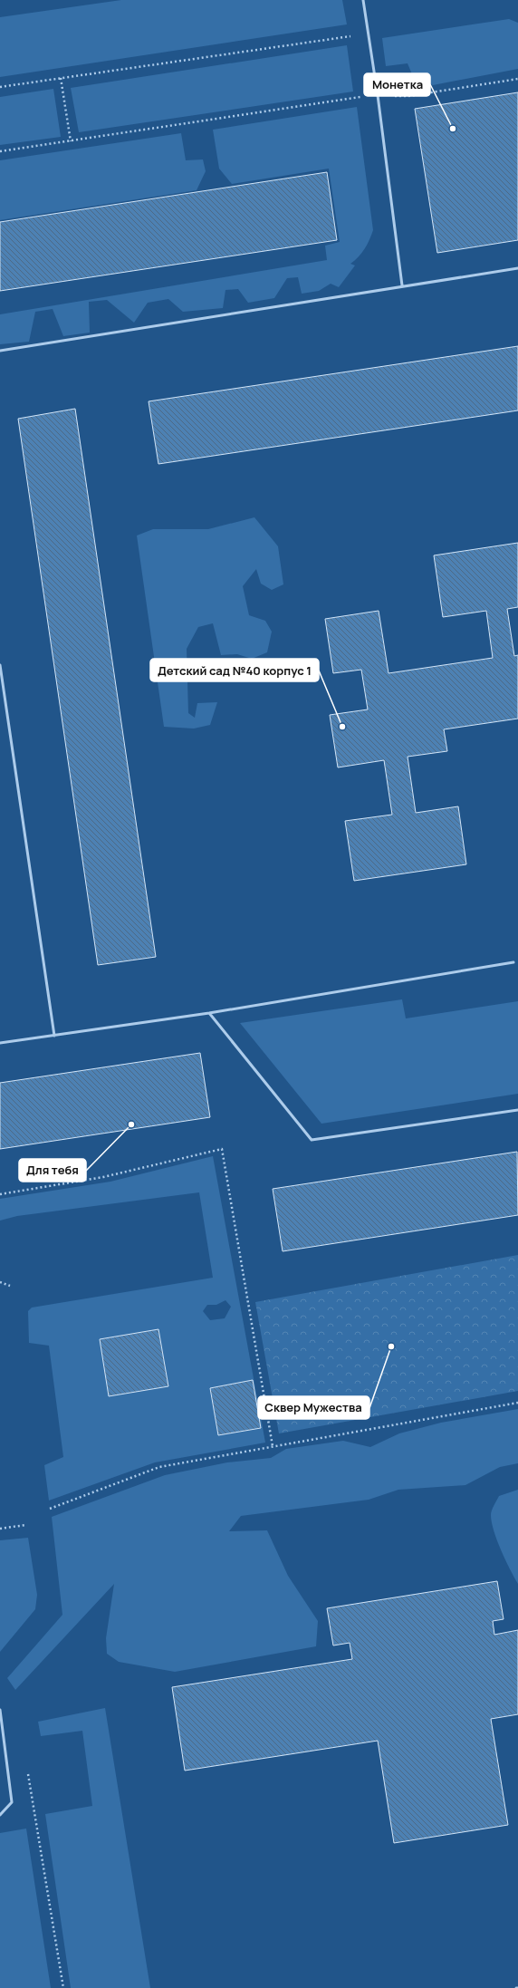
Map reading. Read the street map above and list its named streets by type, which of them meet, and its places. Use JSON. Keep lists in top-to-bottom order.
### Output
{
  "places": [
    "Монетка",
    "Детский сад №40 корпус 1",
    "Для тебя",
    "Сквер Мужества"
  ]
}
